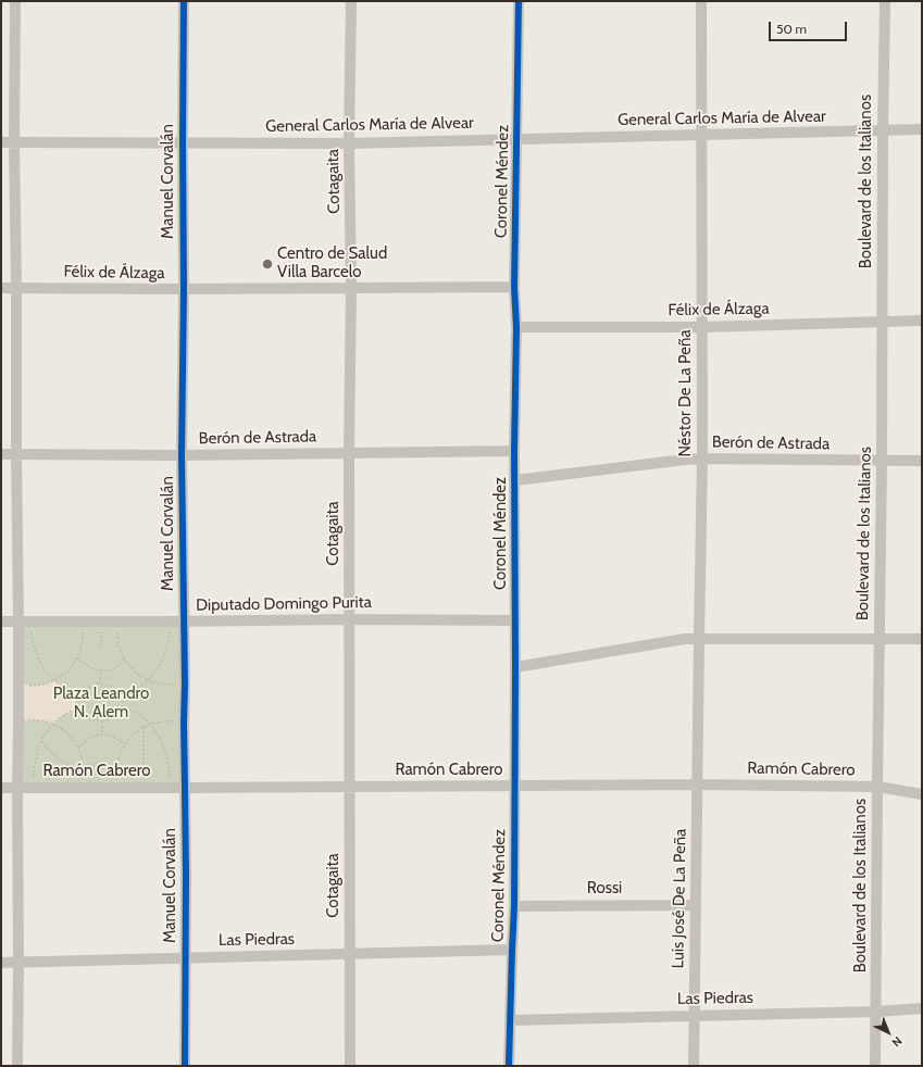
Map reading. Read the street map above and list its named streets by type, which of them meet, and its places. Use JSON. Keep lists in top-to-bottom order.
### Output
{
  "streets": {
    "street": [
      "General Carlos María de Alvear",
      "Manuel Corvalán",
      "Cotagaita",
      "Coronel Méndez",
      "Boulevard de los Italianos",
      "Félix de Álzaga",
      "Néstor De La Peña",
      "Berón de Astrada",
      "Diputado Domingo Purita",
      "Ramón Cabrero",
      "Rossi",
      "Luis José De La Peña",
      "Las Piedras"
    ]
  },
  "crossings": [
    ["General Carlos María de Alvear", "Manuel Corvalán"],
    ["General Carlos María de Alvear", "Cotagaita"],
    ["General Carlos María de Alvear", "Coronel Méndez"],
    ["General Carlos María de Alvear", "Boulevard de los Italianos"],
    ["General Carlos María de Alvear", "Néstor De La Peña"],
    ["Manuel Corvalán", "Félix de Álzaga"],
    ["Manuel Corvalán", "Berón de Astrada"],
    ["Manuel Corvalán", "Diputado Domingo Purita"],
    ["Manuel Corvalán", "Ramón Cabrero"],
    ["Manuel Corvalán", "Las Piedras"],
    ["Cotagaita", "Félix de Álzaga"],
    ["Cotagaita", "Berón de Astrada"],
    ["Cotagaita", "Diputado Domingo Purita"],
    ["Cotagaita", "Ramón Cabrero"],
    ["Cotagaita", "Las Piedras"],
    ["Coronel Méndez", "Félix de Álzaga"],
    ["Coronel Méndez", "Berón de Astrada"],
    ["Coronel Méndez", "Diputado Domingo Purita"],
    ["Coronel Méndez", "Ramón Cabrero"],
    ["Coronel Méndez", "Rossi"],
    ["Coronel Méndez", "Las Piedras"],
    ["Boulevard de los Italianos", "Félix de Álzaga"],
    ["Boulevard de los Italianos", "Berón de Astrada"],
    ["Boulevard de los Italianos", "Ramón Cabrero"],
    ["Boulevard de los Italianos", "Las Piedras"],
    ["Félix de Álzaga", "Néstor De La Peña"],
    ["Néstor De La Peña", "Berón de Astrada"],
    ["Néstor De La Peña", "Ramón Cabrero"],
    ["Néstor De La Peña", "Luis José De La Peña"],
    ["Ramón Cabrero", "Luis José De La Peña"],
    ["Rossi", "Luis José De La Peña"],
    ["Luis José De La Peña", "Las Piedras"]
  ],
  "parks": ["Plaza Leandro N. Alem"],
  "places": ["Centro de Salud Villa Barcelo"],
  "scale_bar": "50 m",
  "north": "bottom right"
}
